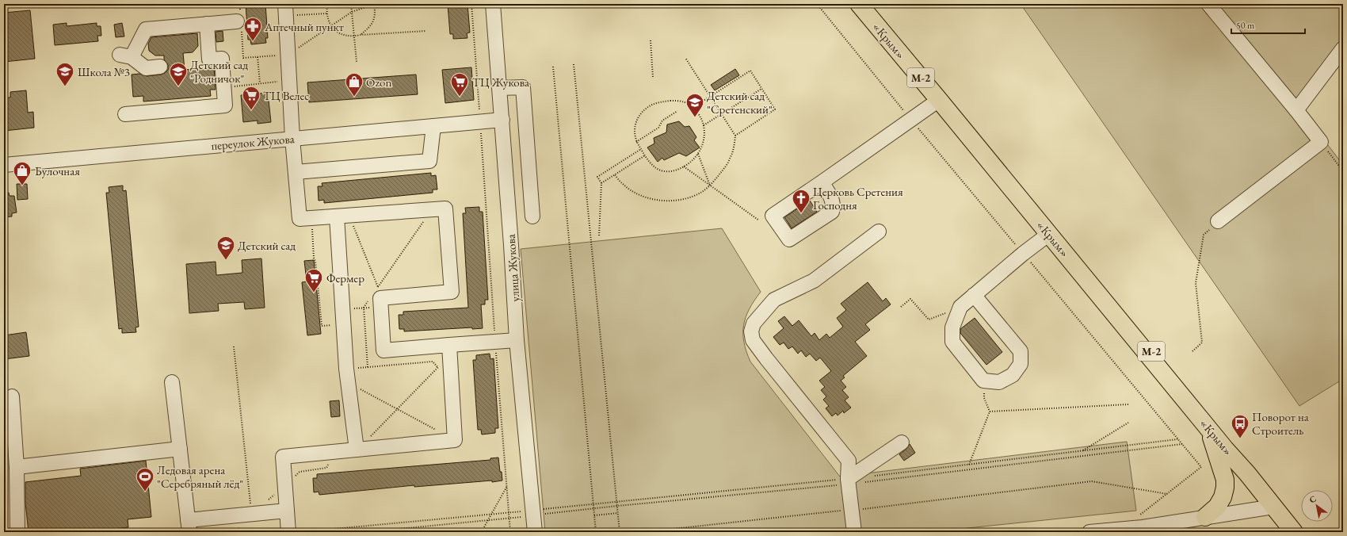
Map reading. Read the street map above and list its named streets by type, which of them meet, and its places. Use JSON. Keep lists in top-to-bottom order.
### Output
{
  "streets": {
    "highway": ["«Крым»", "М-2"],
    "street": ["переулок Жукова", "улица Жукова"]
  },
  "crossings": [
    ["«Крым»", "М-2"],
    ["переулок Жукова", "улица Жукова"]
  ],
  "places": {
    "pharmacy": ["Аптечный пункт"],
    "school or university": [
      "Школа №3",
      "Детский сад \"Родничок\"",
      "Детский сад \"Сретенский\"",
      "Детский сад"
    ],
    "shop": ["Ozon", "Булочная"],
    "supermarket": ["ТЦ Жукова", "ТЦ Велес", "Фермер"],
    "church": ["Церковь Сретения Господня"],
    "bus stop": ["Поворот на Строитель"],
    "sports": ["Ледовая арена \"Серебряный лёд\""]
  },
  "scale_bar": "50 m",
  "north": "top left"
}
